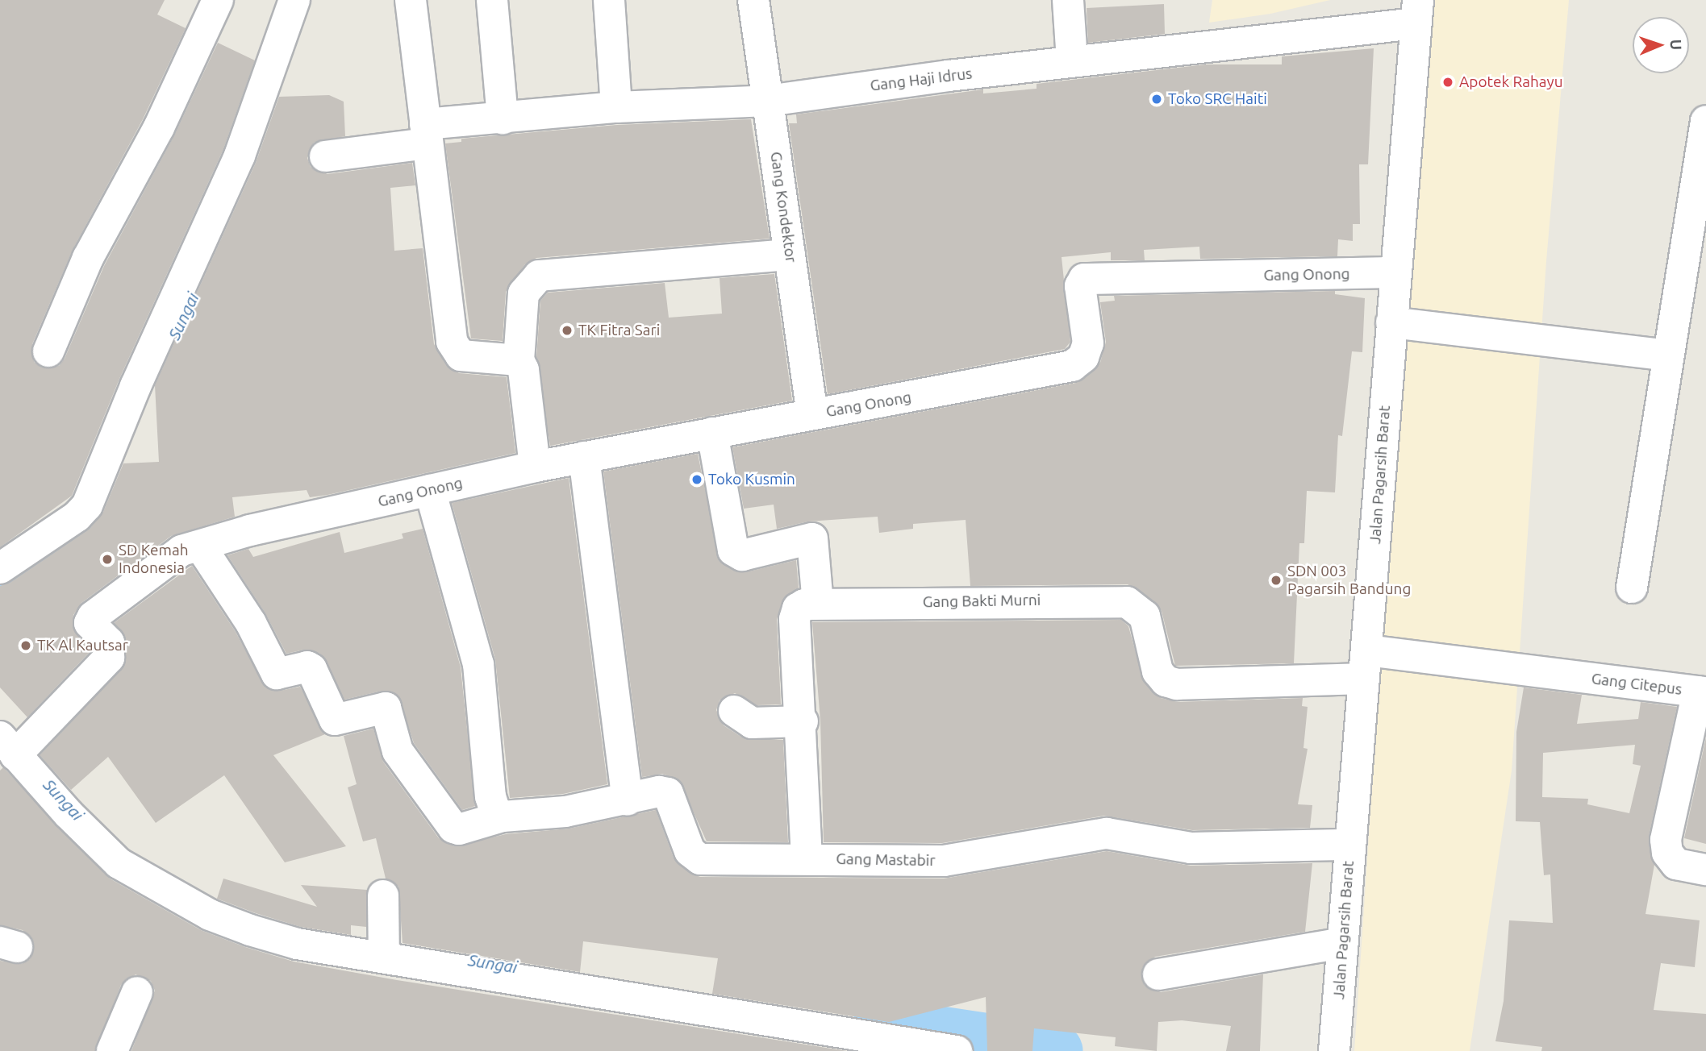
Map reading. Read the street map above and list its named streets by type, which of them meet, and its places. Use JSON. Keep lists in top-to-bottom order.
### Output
{
  "streets": {
    "street": [
      "Gang Haji Idrus",
      "Gang Kondektor",
      "Gang Onong",
      "Jalan Pagarsih Barat",
      "Gang Bakti Murni",
      "Gang Citepus",
      "Gang Mastabir"
    ]
  },
  "crossings": [
    ["Gang Haji Idrus", "Gang Kondektor"],
    ["Gang Haji Idrus", "Jalan Pagarsih Barat"],
    ["Gang Kondektor", "Gang Onong"],
    ["Gang Onong", "Jalan Pagarsih Barat"],
    ["Gang Onong", "Gang Mastabir"],
    ["Jalan Pagarsih Barat", "Gang Bakti Murni"],
    ["Jalan Pagarsih Barat", "Gang Citepus"],
    ["Jalan Pagarsih Barat", "Gang Mastabir"],
    ["Gang Bakti Murni", "Gang Citepus"],
    ["Gang Bakti Murni", "Gang Mastabir"]
  ],
  "water": ["Sungai"],
  "places": [
    "Apotek Rahayu",
    "Toko SRC Haiti",
    "TK Fitra Sari",
    "Toko Kusmin",
    "SD Kemah Indonesia",
    "SDN 003 Pagarsih Bandung",
    "TK Al Kautsar"
  ],
  "north": "right"
}
